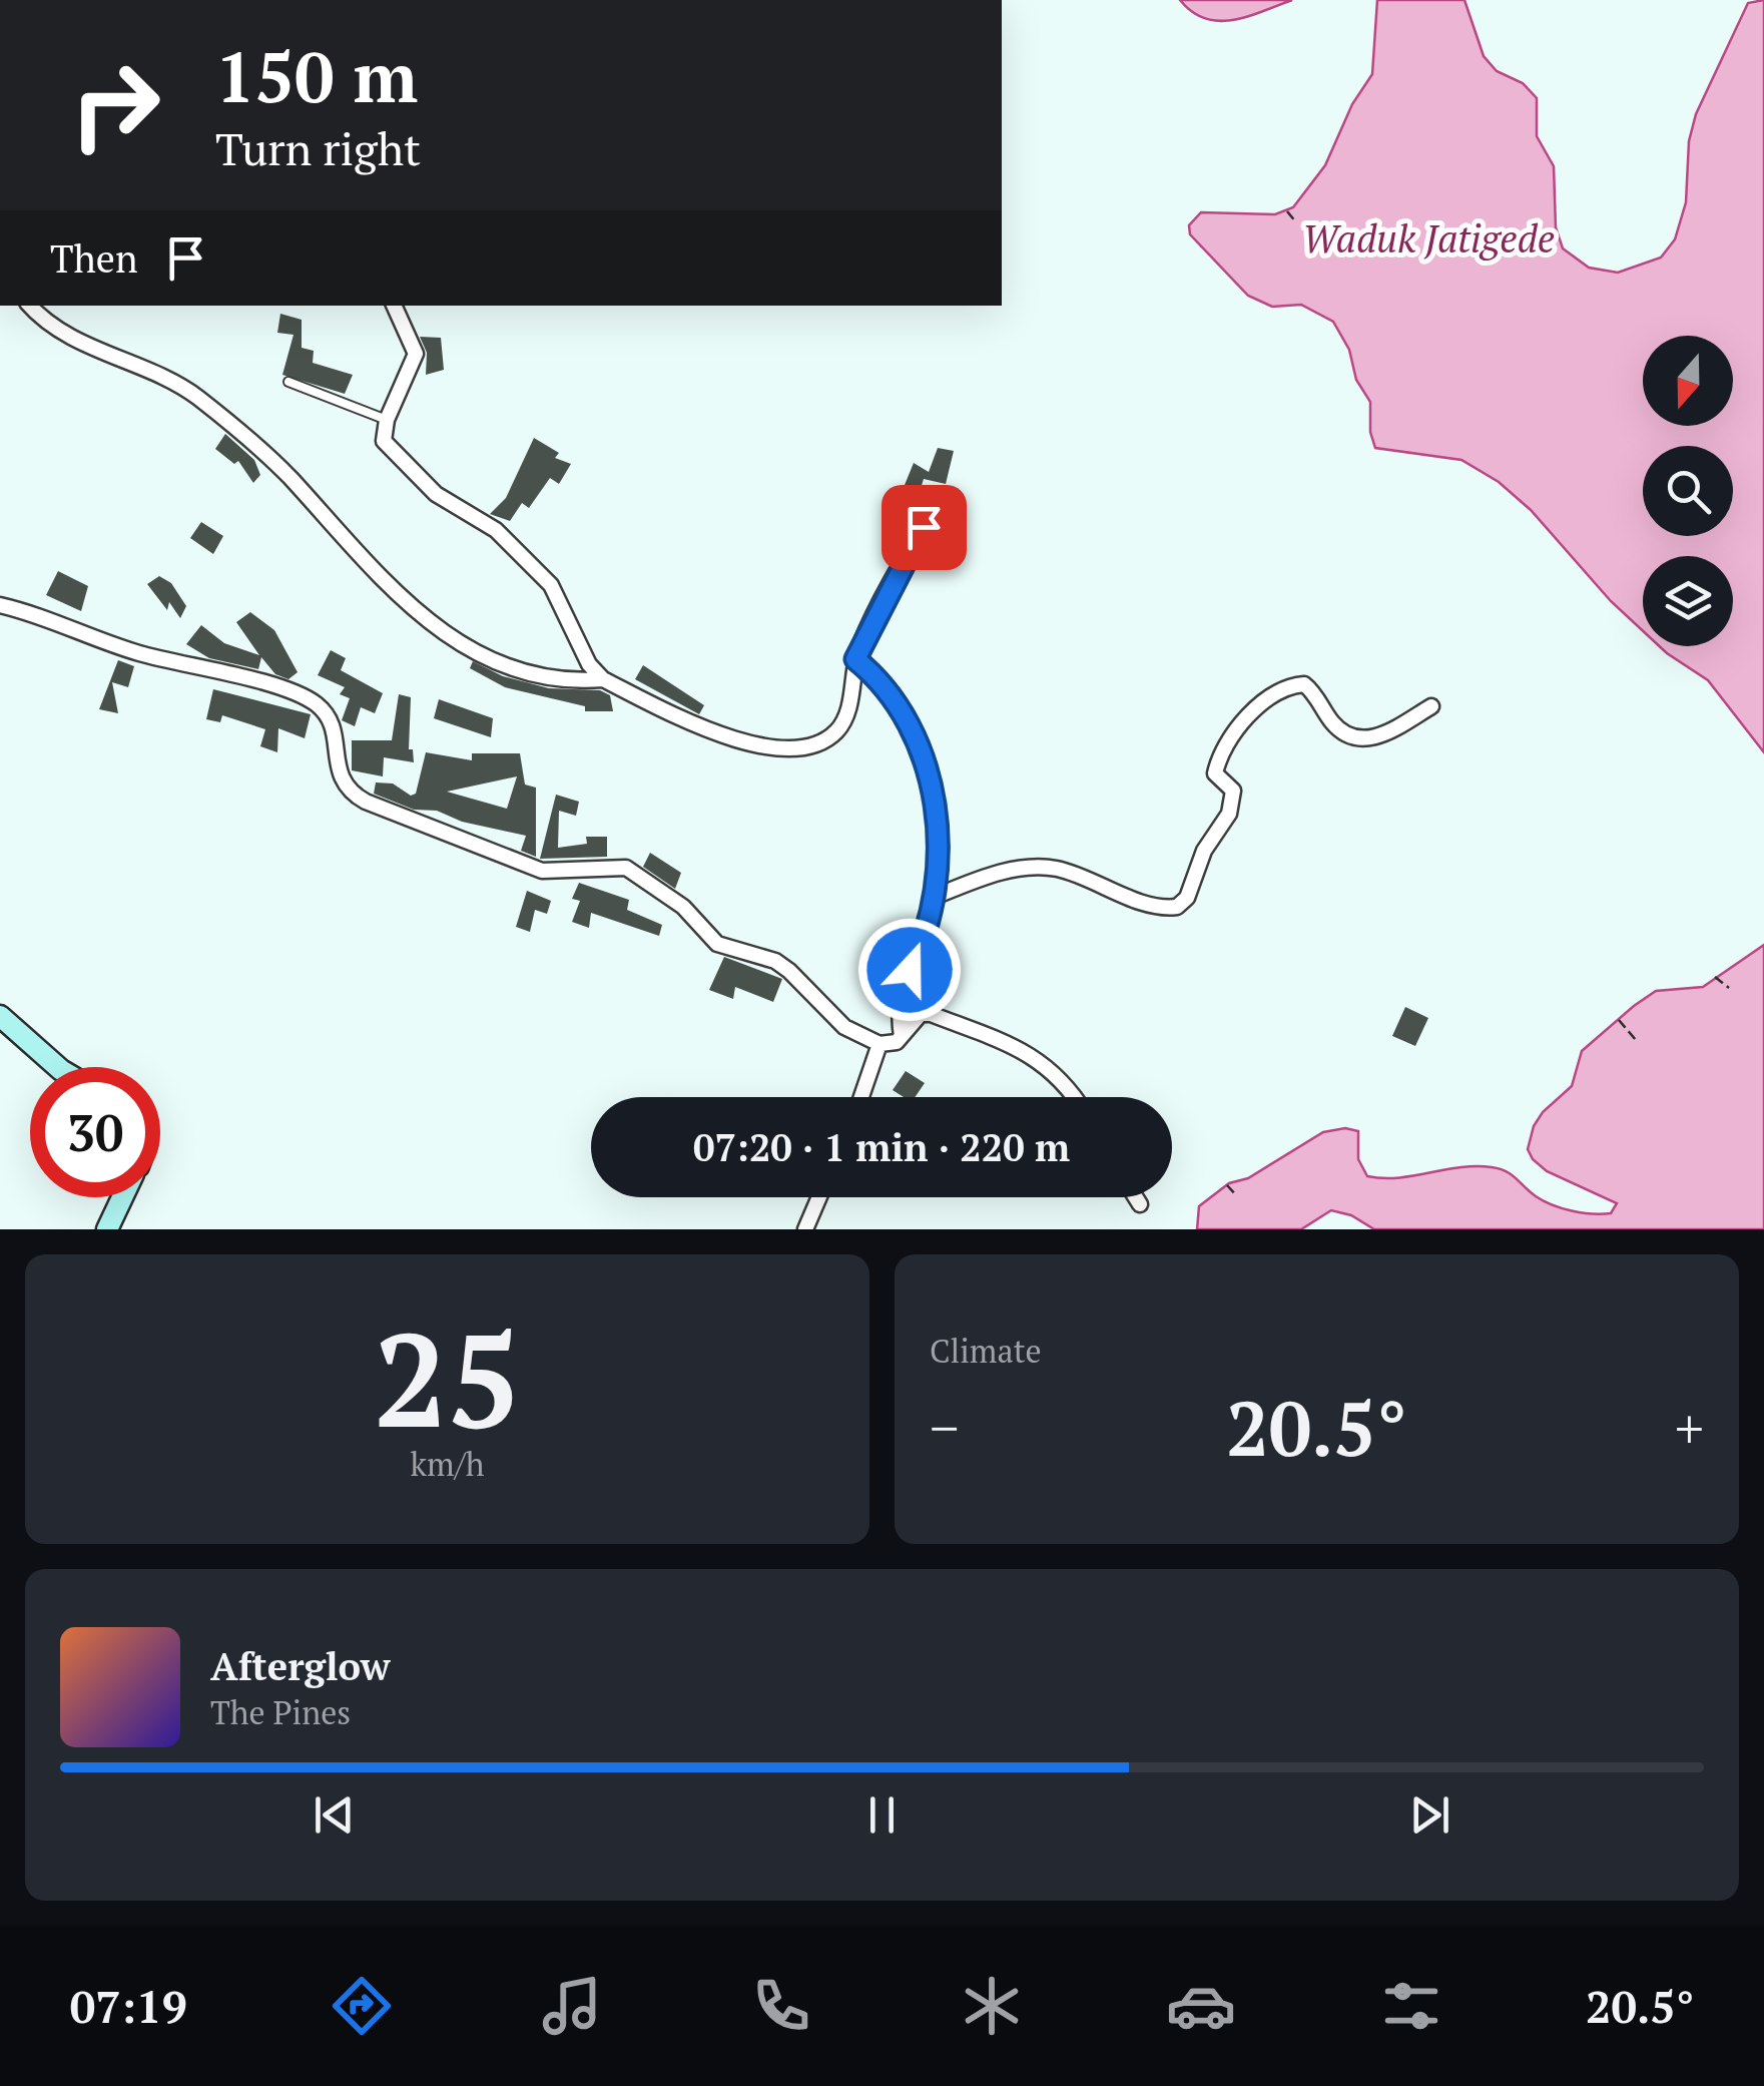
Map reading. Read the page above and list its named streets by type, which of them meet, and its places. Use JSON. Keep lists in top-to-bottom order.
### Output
{
  "water": ["Waduk Jatigede"],
  "north": "bottom",
  "page": {
    "turn": ["150 m", "Turn right"],
    "then": "Then",
    "limit": "30",
    "trip": "07:20 · 1 min · 220 m",
    "tile": [
      ["25", "km/h"],
      "Climate"
    ],
    "heat": ["−", "20.5°", "+"],
    "song": ["Afterglow", "The Pines"],
    "tabs": ["07:19", "20.5°"]
  }
}
